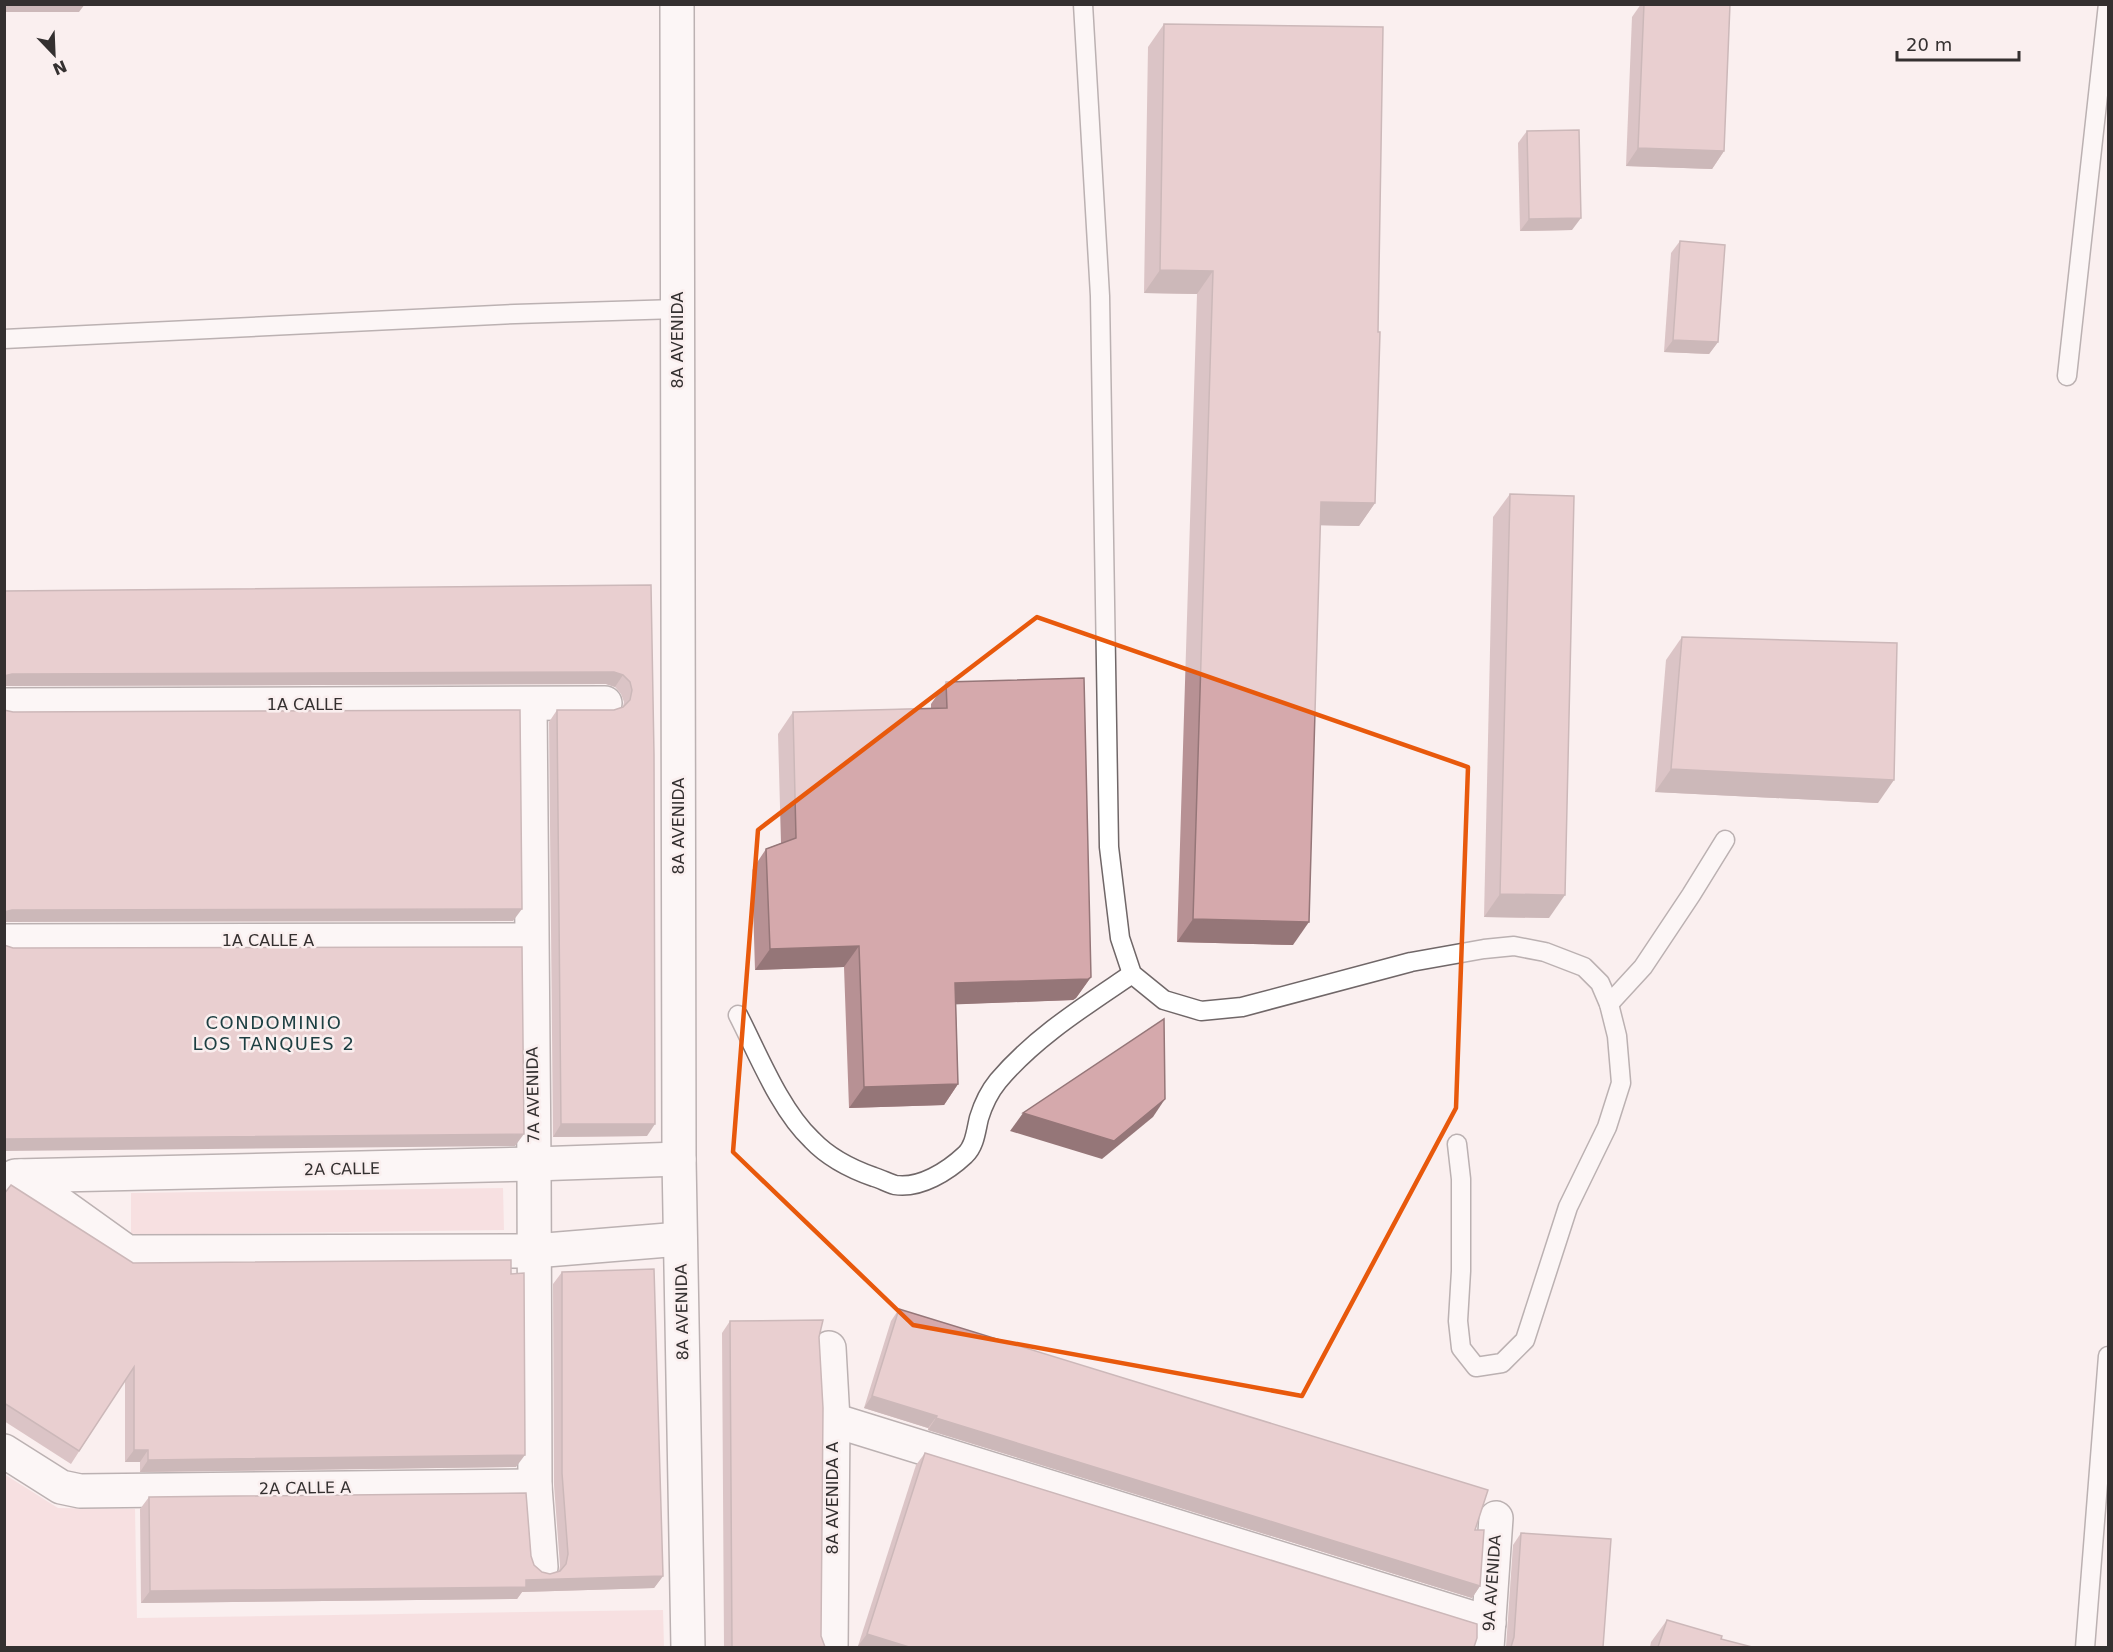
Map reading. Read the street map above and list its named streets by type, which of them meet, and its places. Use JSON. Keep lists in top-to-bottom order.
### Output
{
  "streets": {
    "street": [
      "8A AVENIDA",
      "1A CALLE",
      "1A CALLE A",
      "7A AVENIDA",
      "2A CALLE",
      "2A CALLE A",
      "8A AVENIDA A",
      "9A AVENIDA"
    ]
  },
  "crossings": [
    ["8A AVENIDA", "2A CALLE"],
    ["1A CALLE", "7A AVENIDA"],
    ["1A CALLE A", "7A AVENIDA"],
    ["7A AVENIDA", "2A CALLE"],
    ["7A AVENIDA", "2A CALLE A"]
  ],
  "districts": ["CONDOMINIO LOS TANQUES 2"],
  "scale_bar": "20 m",
  "north": "bottom right"
}
